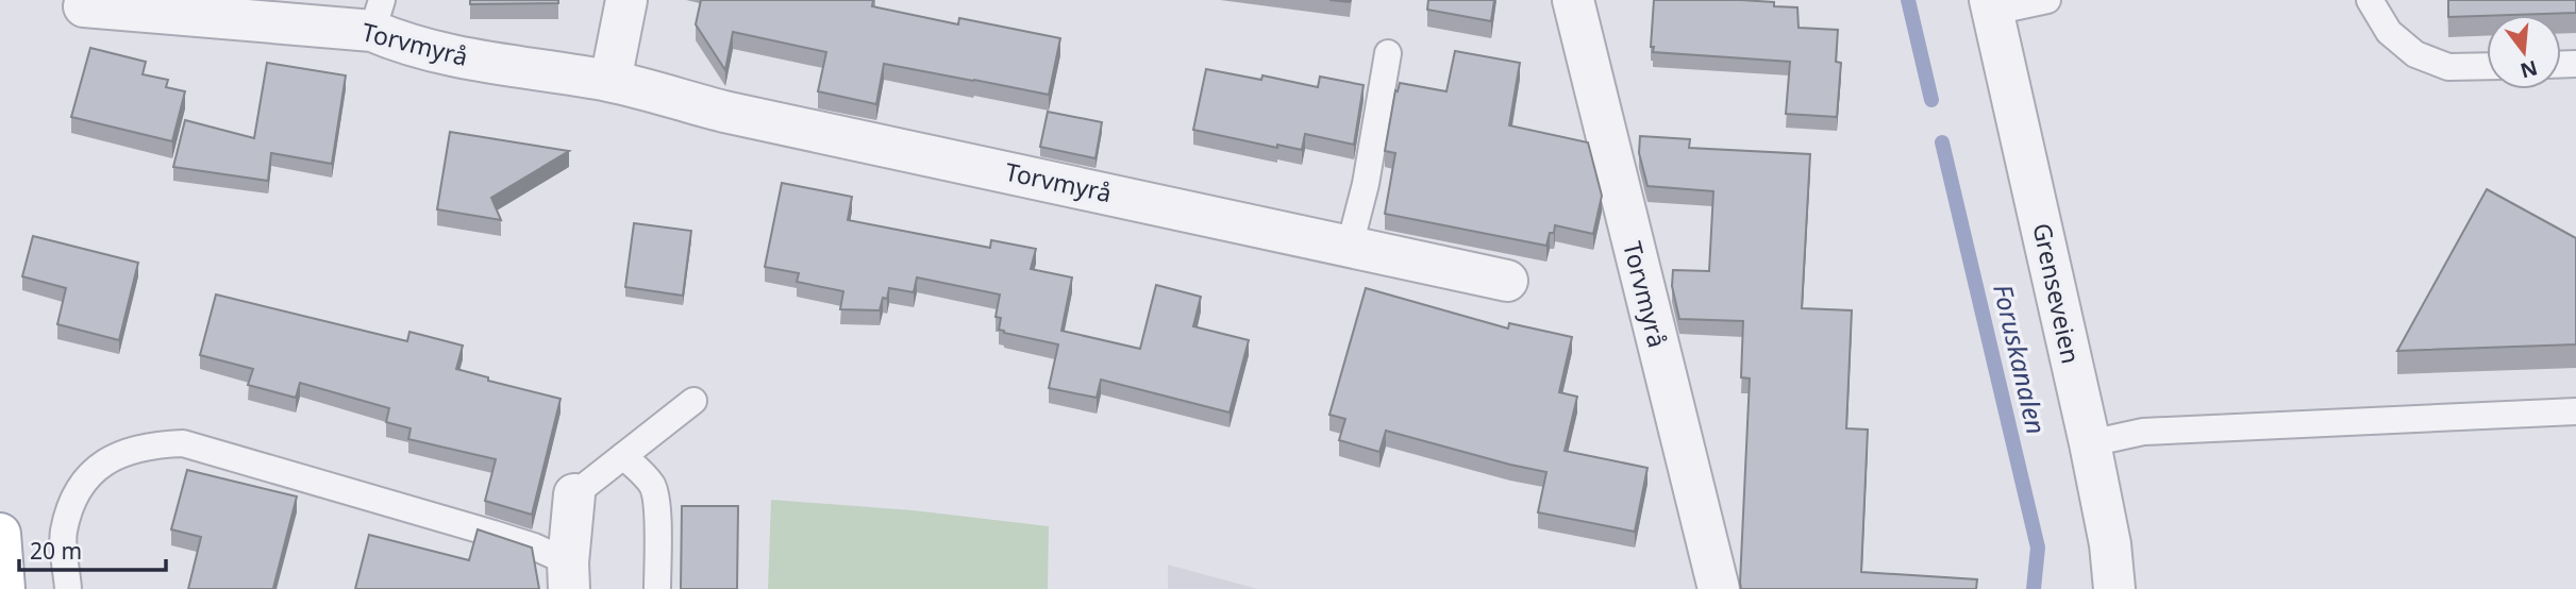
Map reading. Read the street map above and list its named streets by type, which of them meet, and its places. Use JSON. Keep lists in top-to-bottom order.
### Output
{
  "streets": {
    "street": ["Torvmyrå", "Grenseveien"]
  },
  "water": ["Foruskanalen"],
  "scale_bar": "20 m",
  "north": "bottom"
}
